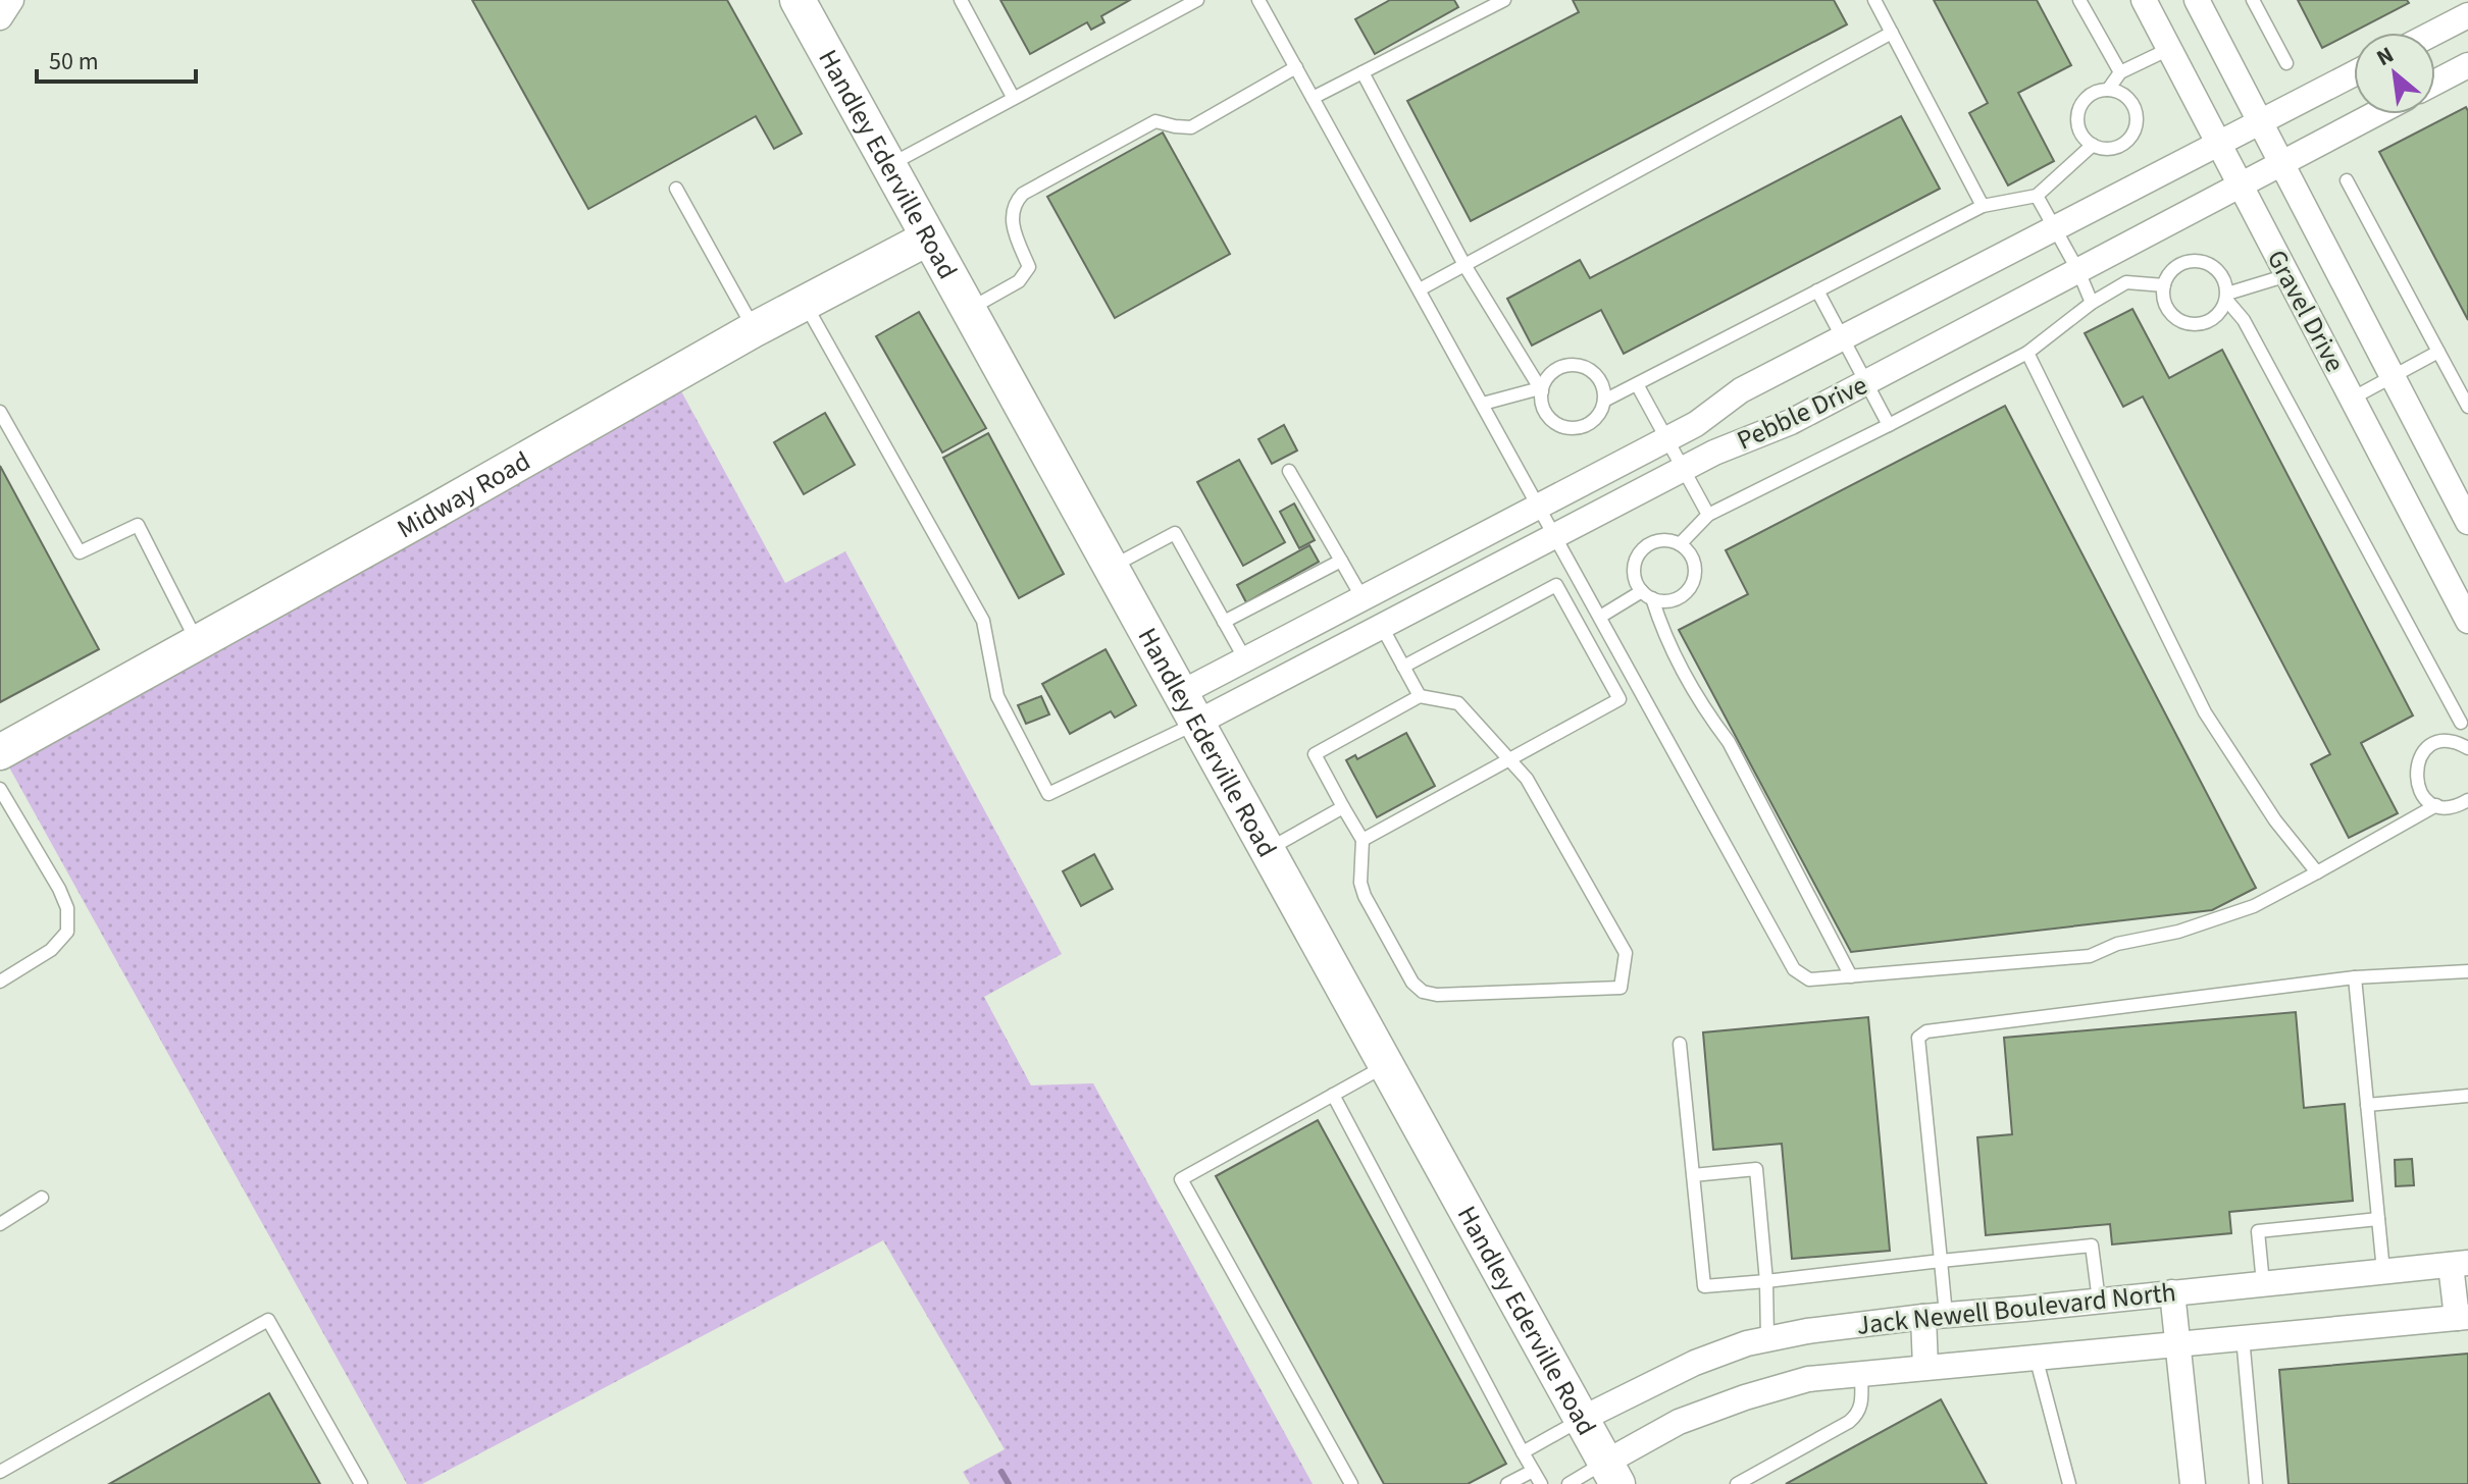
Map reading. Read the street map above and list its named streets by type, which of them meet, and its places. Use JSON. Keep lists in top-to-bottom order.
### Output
{
  "streets": {
    "main road": ["Handley Ederville Road", "Midway Road"],
    "street": ["Gravel Drive", "Pebble Drive", "Jack Newell Boulevard North"]
  },
  "crossings": [
    ["Handley Ederville Road", "Pebble Drive"],
    ["Handley Ederville Road", "Midway Road"],
    ["Handley Ederville Road", "Jack Newell Boulevard North"],
    ["Gravel Drive", "Pebble Drive"]
  ],
  "scale_bar": "50 m",
  "north": "top left"
}
